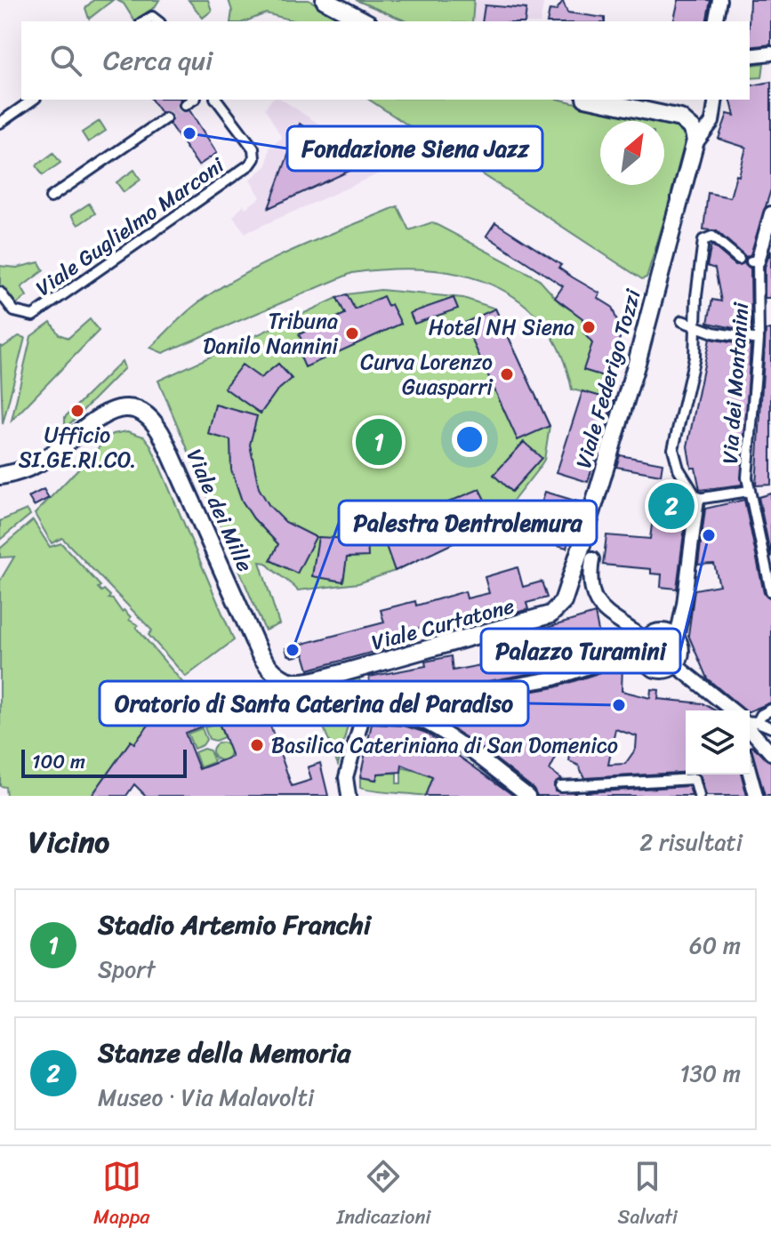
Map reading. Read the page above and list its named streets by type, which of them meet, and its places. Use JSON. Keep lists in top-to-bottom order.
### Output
{
  "streets": {
    "street": [
      "Viale Guglielmo Marconi",
      "Viale Federigo Tozzi",
      "Via dei Montanini",
      "Viale dei Mille",
      "Viale Curtatone"
    ]
  },
  "crossings": [
    ["Viale Federigo Tozzi", "Viale Curtatone"],
    ["Viale dei Mille", "Viale Curtatone"]
  ],
  "places": [
    "Fondazione Siena Jazz",
    "Hotel NH Siena",
    "Tribuna Danilo Nannini",
    "Curva Lorenzo Guasparri",
    "Ufficio SI.GE.RI.CO.",
    "Palazzo Turamini",
    "Palestra Dentrolemura",
    "Oratorio di Santa Caterina del Paradiso",
    "Basilica Cateriniana di San Domenico"
  ],
  "scale_bar": "100 m",
  "north": "top right",
  "page": {
    "search": "Cerca qui",
    "pins": ["1", "2"],
    "scale": "100 m",
    "heading": ["Vicino", "2 risultati"],
    "list": [
      {
        "mark": "1",
        "name": "Stadio Artemio Franchi",
        "note": "Sport",
        "value": "60 m"
      },
      {
        "mark": "2",
        "name": "Stanze della Memoria",
        "note": "Museo · Via Malavolti",
        "value": "130 m"
      }
    ],
    "nav": ["Mappa", "Indicazioni", "Salvati"]
  }
}
